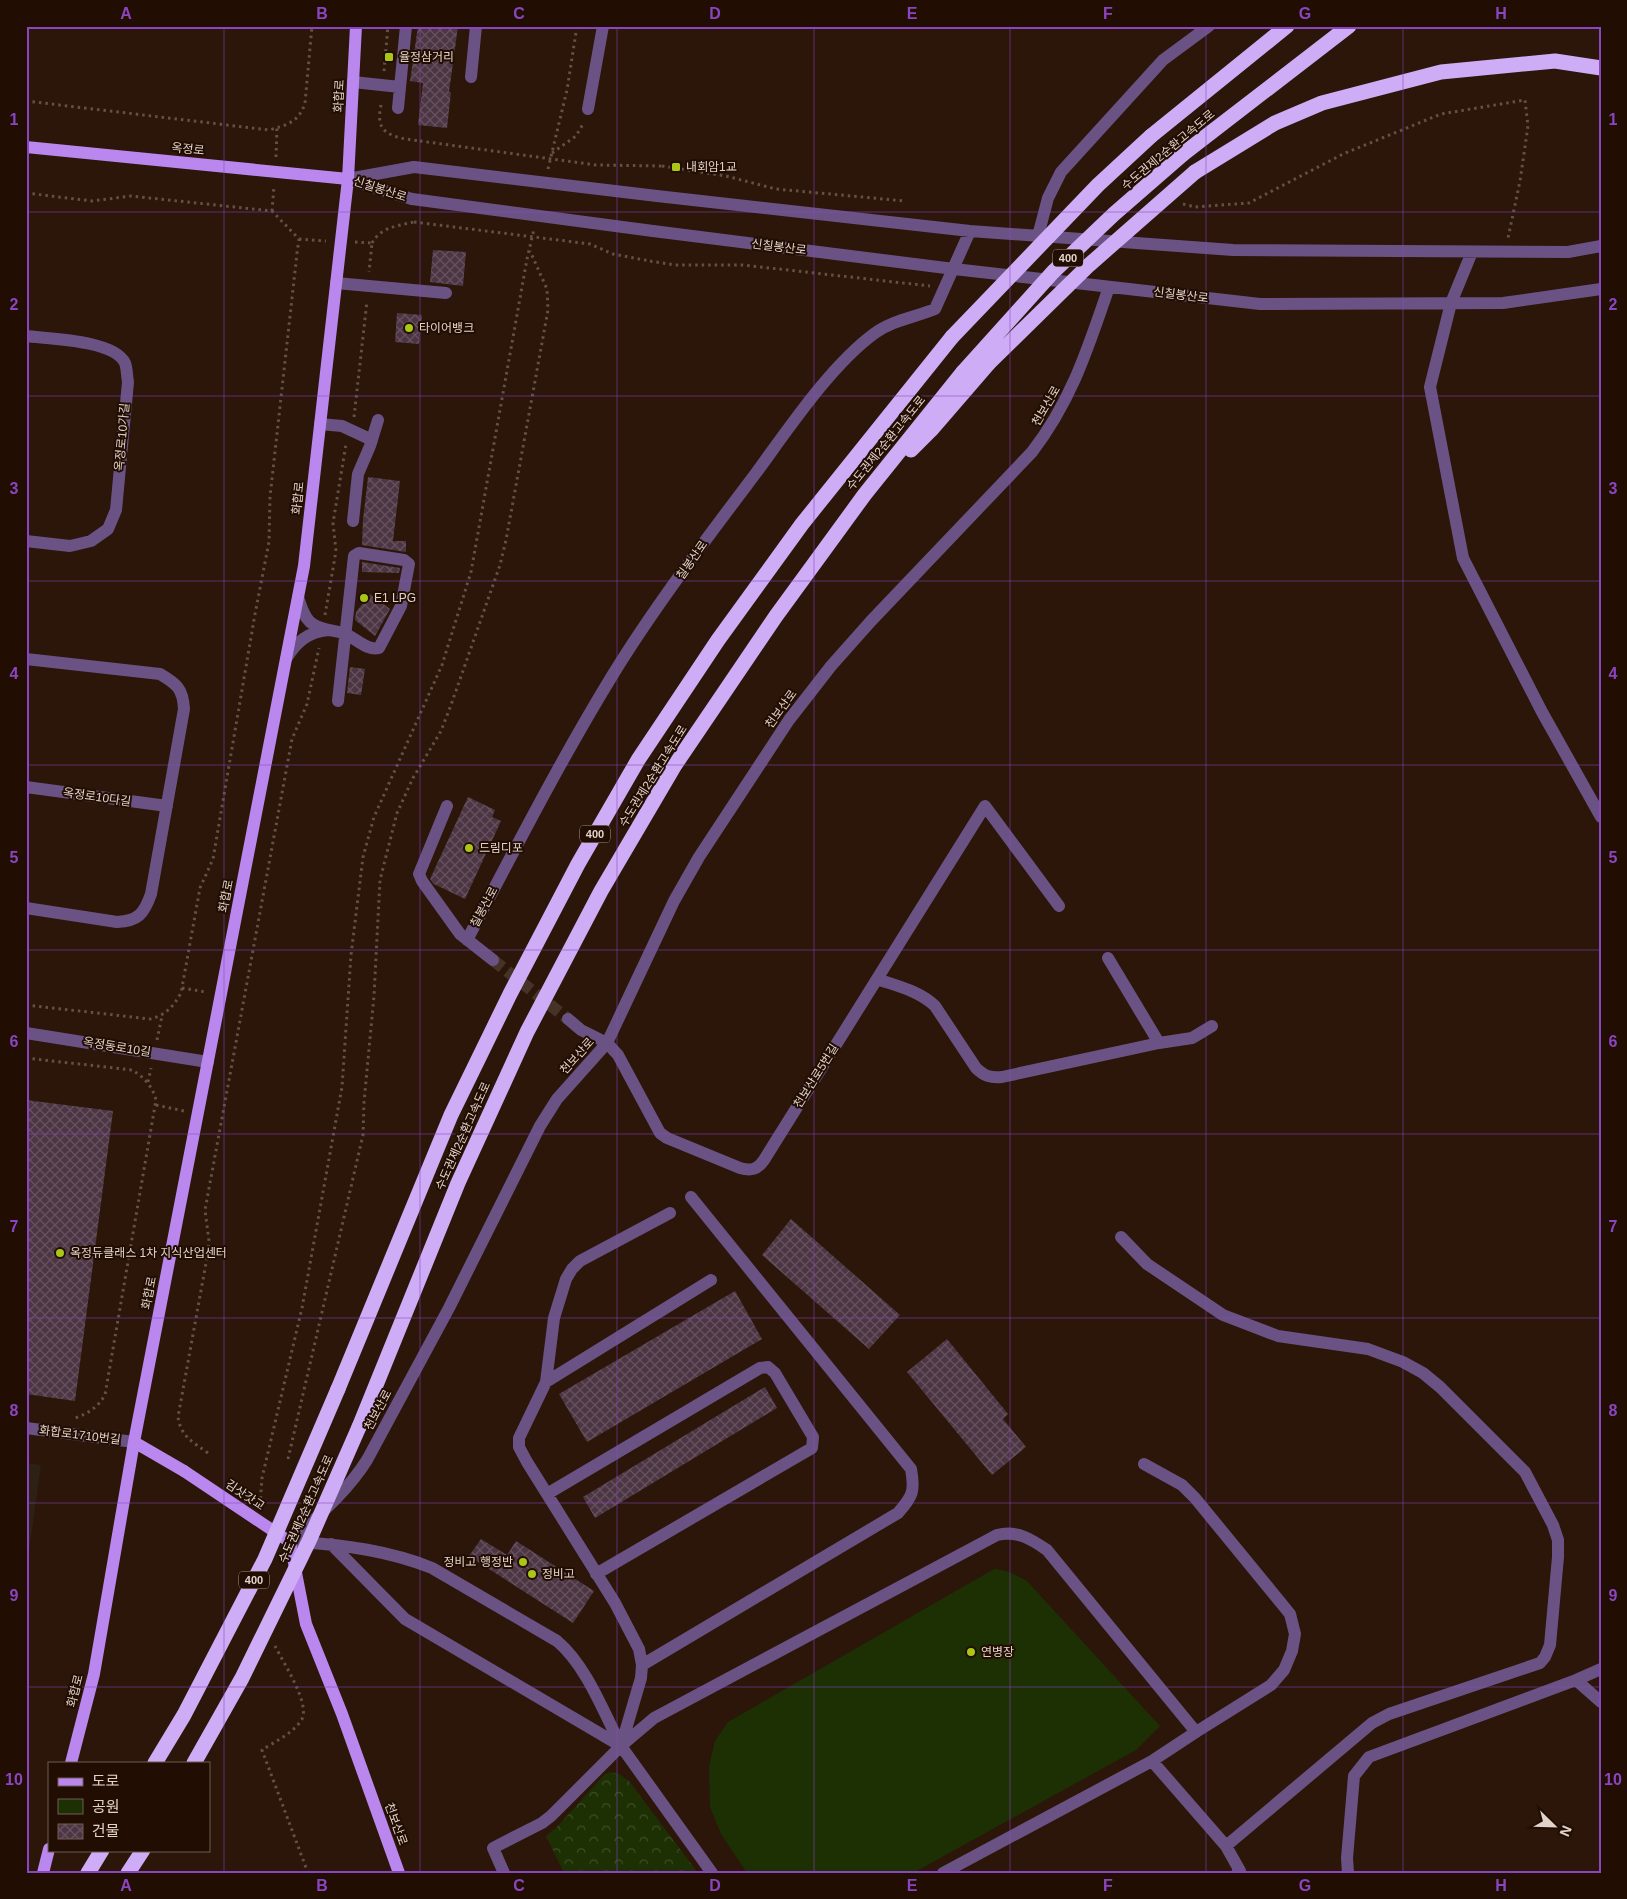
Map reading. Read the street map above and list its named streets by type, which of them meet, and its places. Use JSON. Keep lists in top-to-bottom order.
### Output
{
  "streets": {
    "highway": ["수도권제2순환고속도로", "400"],
    "main road": [
      "화합로",
      "옥정로",
      "천보산로",
      "김삿갓교"
    ],
    "street": [
      "신칠봉산로",
      "옥정로10가길",
      "칠봉산로",
      "옥정로10다길",
      "옥정동로10길",
      "천보산로5번길",
      "화합로1710번길"
    ]
  },
  "crossings": [
    ["화합로", "옥정로"],
    ["화합로", "신칠봉산로"],
    ["화합로", "옥정동로10길"],
    ["화합로", "화합로1710번길"],
    ["화합로", "김삿갓교"],
    ["옥정로", "신칠봉산로"],
    ["신칠봉산로", "천보산로"],
    ["신칠봉산로", "칠봉산로"],
    ["천보산로", "천보산로5번길"],
    ["천보산로", "김삿갓교"],
    ["화합로1710번길", "김삿갓교"]
  ],
  "places": {
    "transit": ["율정삼거리", "내회암1교"],
    "other": [
      "타이어뱅크",
      "E1 LPG",
      "드림디포",
      "옥정듀클래스 1차 지식산업센터",
      "정비고 행정반",
      "정비고",
      "연병장"
    ]
  },
  "legend": ["도로", "공원", "건물"],
  "north": "bottom right",
  "grid": {
    "columns": [
      "A",
      "B",
      "C",
      "D",
      "E",
      "F",
      "G",
      "H"
    ],
    "rows": [
      "1",
      "2",
      "3",
      "4",
      "5",
      "6",
      "7",
      "8",
      "9",
      "10"
    ]
  }
}
